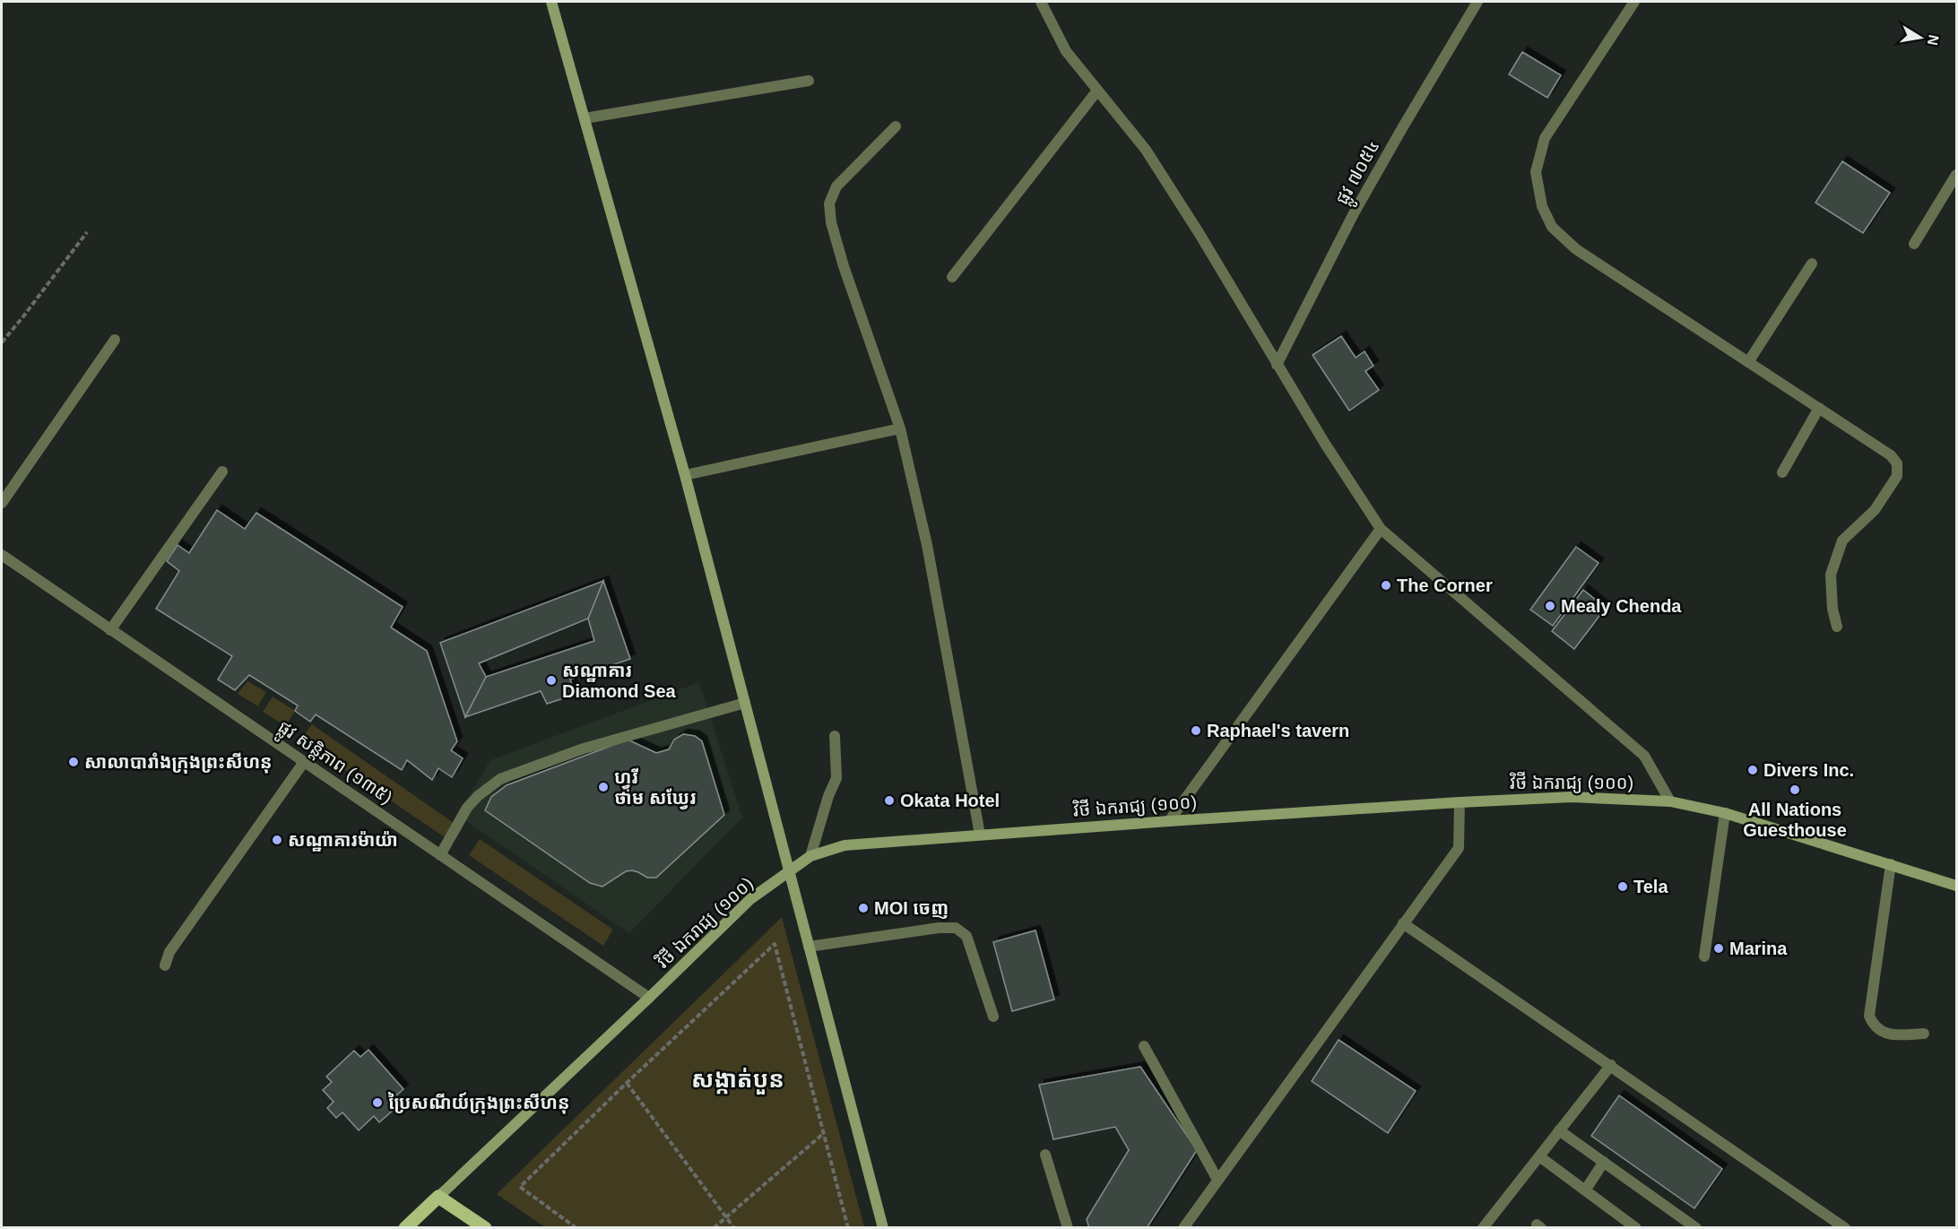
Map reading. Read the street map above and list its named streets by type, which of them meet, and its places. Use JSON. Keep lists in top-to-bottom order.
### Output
{
  "streets": {
    "street": ["ផ្លូវ ៧០៥៤", "ផ្លូវ សន្តិភាព (១៣៥)", "វិថី ឯករាជ្យ (១០០)"]
  },
  "crossings": [
    ["ផ្លូវ សន្តិភាព (១៣៥)", "វិថី ឯករាជ្យ (១០០)"]
  ],
  "districts": ["សង្កាត់បួន"],
  "places": [
    "The Corner",
    "Mealy Chenda",
    "សណ្ឋាគារ Diamond Sea",
    "Raphael's tavern",
    "សាលាបារាំងក្រុងព្រះសីហនុ",
    "Divers Inc.",
    "ហ្វូរី ថាម សឃ្វែរ",
    "All Nations Guesthouse",
    "Okata Hotel",
    "សណ្ឋាគារម៉ាយ៉ា",
    "Tela",
    "MOI ចេញ",
    "Marina",
    "ប្រៃសណីយ៍ក្រុងព្រះសីហនុ"
  ],
  "north": "right"
}
